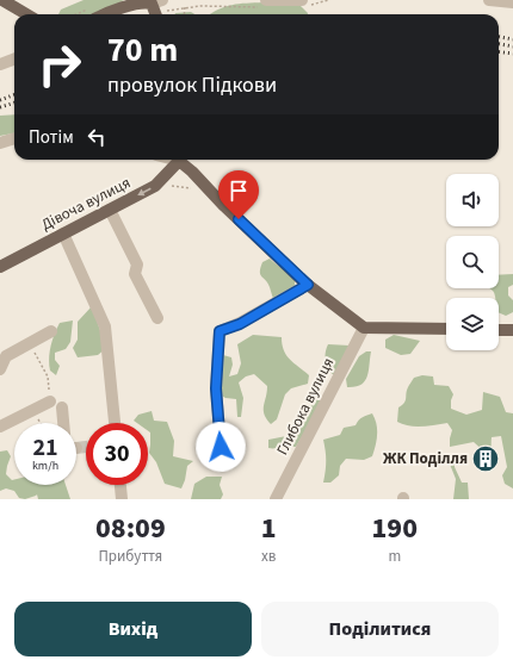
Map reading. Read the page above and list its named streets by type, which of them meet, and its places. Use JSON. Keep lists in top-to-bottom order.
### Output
{
  "streets": {
    "main road": ["Дівоча вулиця"],
    "street": ["Глибока вулиця"]
  },
  "one_way": ["Дівоча вулиця"],
  "places": {
    "building": ["ЖК Поділля"]
  },
  "page": {
    "turn": ["70 m", "провулок Підкови"],
    "then": "Потім",
    "speed": "21 km/h",
    "limit": "30",
    "eta": [
      "08:09",
      "Прибуття",
      "1",
      "хв",
      "190",
      "m"
    ],
    "buttons": ["Вихід", "Поділитися"]
  }
}
